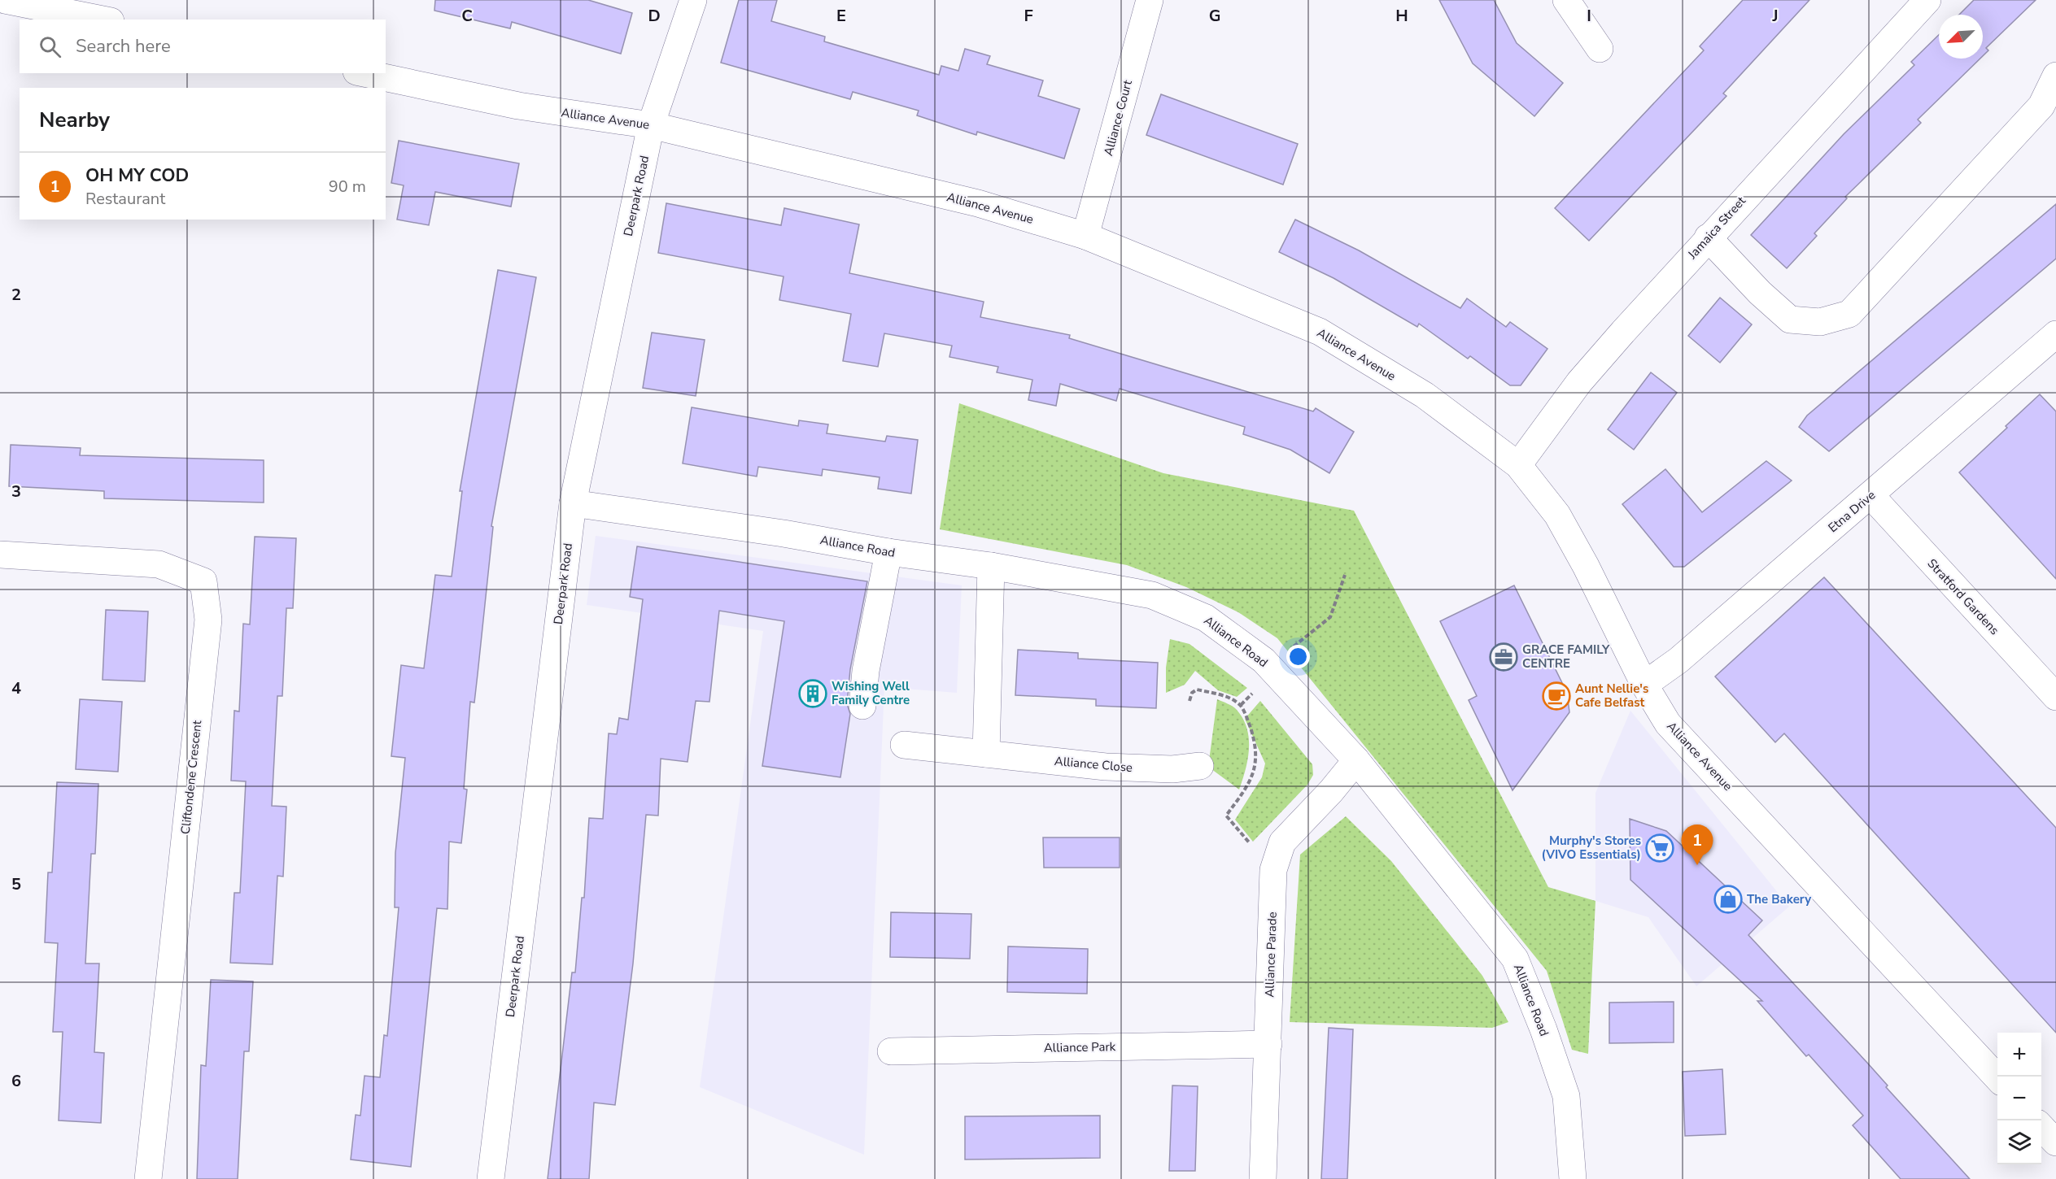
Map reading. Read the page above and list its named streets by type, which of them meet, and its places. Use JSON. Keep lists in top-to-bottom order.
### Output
{
  "streets": {
    "street": [
      "Alliance Court",
      "Alliance Avenue",
      "Deerpark Road",
      "Jamaica Street",
      "Etna Drive",
      "Alliance Road",
      "Stratford Gardens",
      "Alliance Close",
      "Cliftondene Crescent",
      "Alliance Parade",
      "Alliance Park"
    ]
  },
  "crossings": [
    ["Alliance Court", "Alliance Avenue"],
    ["Alliance Avenue", "Deerpark Road"],
    ["Alliance Avenue", "Jamaica Street"],
    ["Alliance Avenue", "Etna Drive"],
    ["Deerpark Road", "Alliance Road"],
    ["Etna Drive", "Stratford Gardens"],
    ["Alliance Road", "Alliance Parade"],
    ["Alliance Parade", "Alliance Park"]
  ],
  "places": {
    "office": ["GRACE FAMILY CENTRE"],
    "building": ["Wishing Well Family Centre"],
    "cafe": ["Aunt Nellie's Cafe Belfast"],
    "supermarket": ["Murphy's Stores (VIVO Essentials)"],
    "shop": ["The Bakery"]
  },
  "north": "bottom left",
  "page": {
    "search": "Search here",
    "heading": "Nearby",
    "list": [
      {
        "mark": "1",
        "name": "OH MY COD",
        "note": "Restaurant",
        "value": "90 m"
      }
    ],
    "pins": "1",
    "map_buttons": ["+", "−"]
  },
  "grid": {
    "columns": [
      "C",
      "D",
      "E",
      "F",
      "G",
      "H",
      "I",
      "J"
    ],
    "rows": [
      "2",
      "3",
      "4",
      "5",
      "6"
    ]
  }
}
